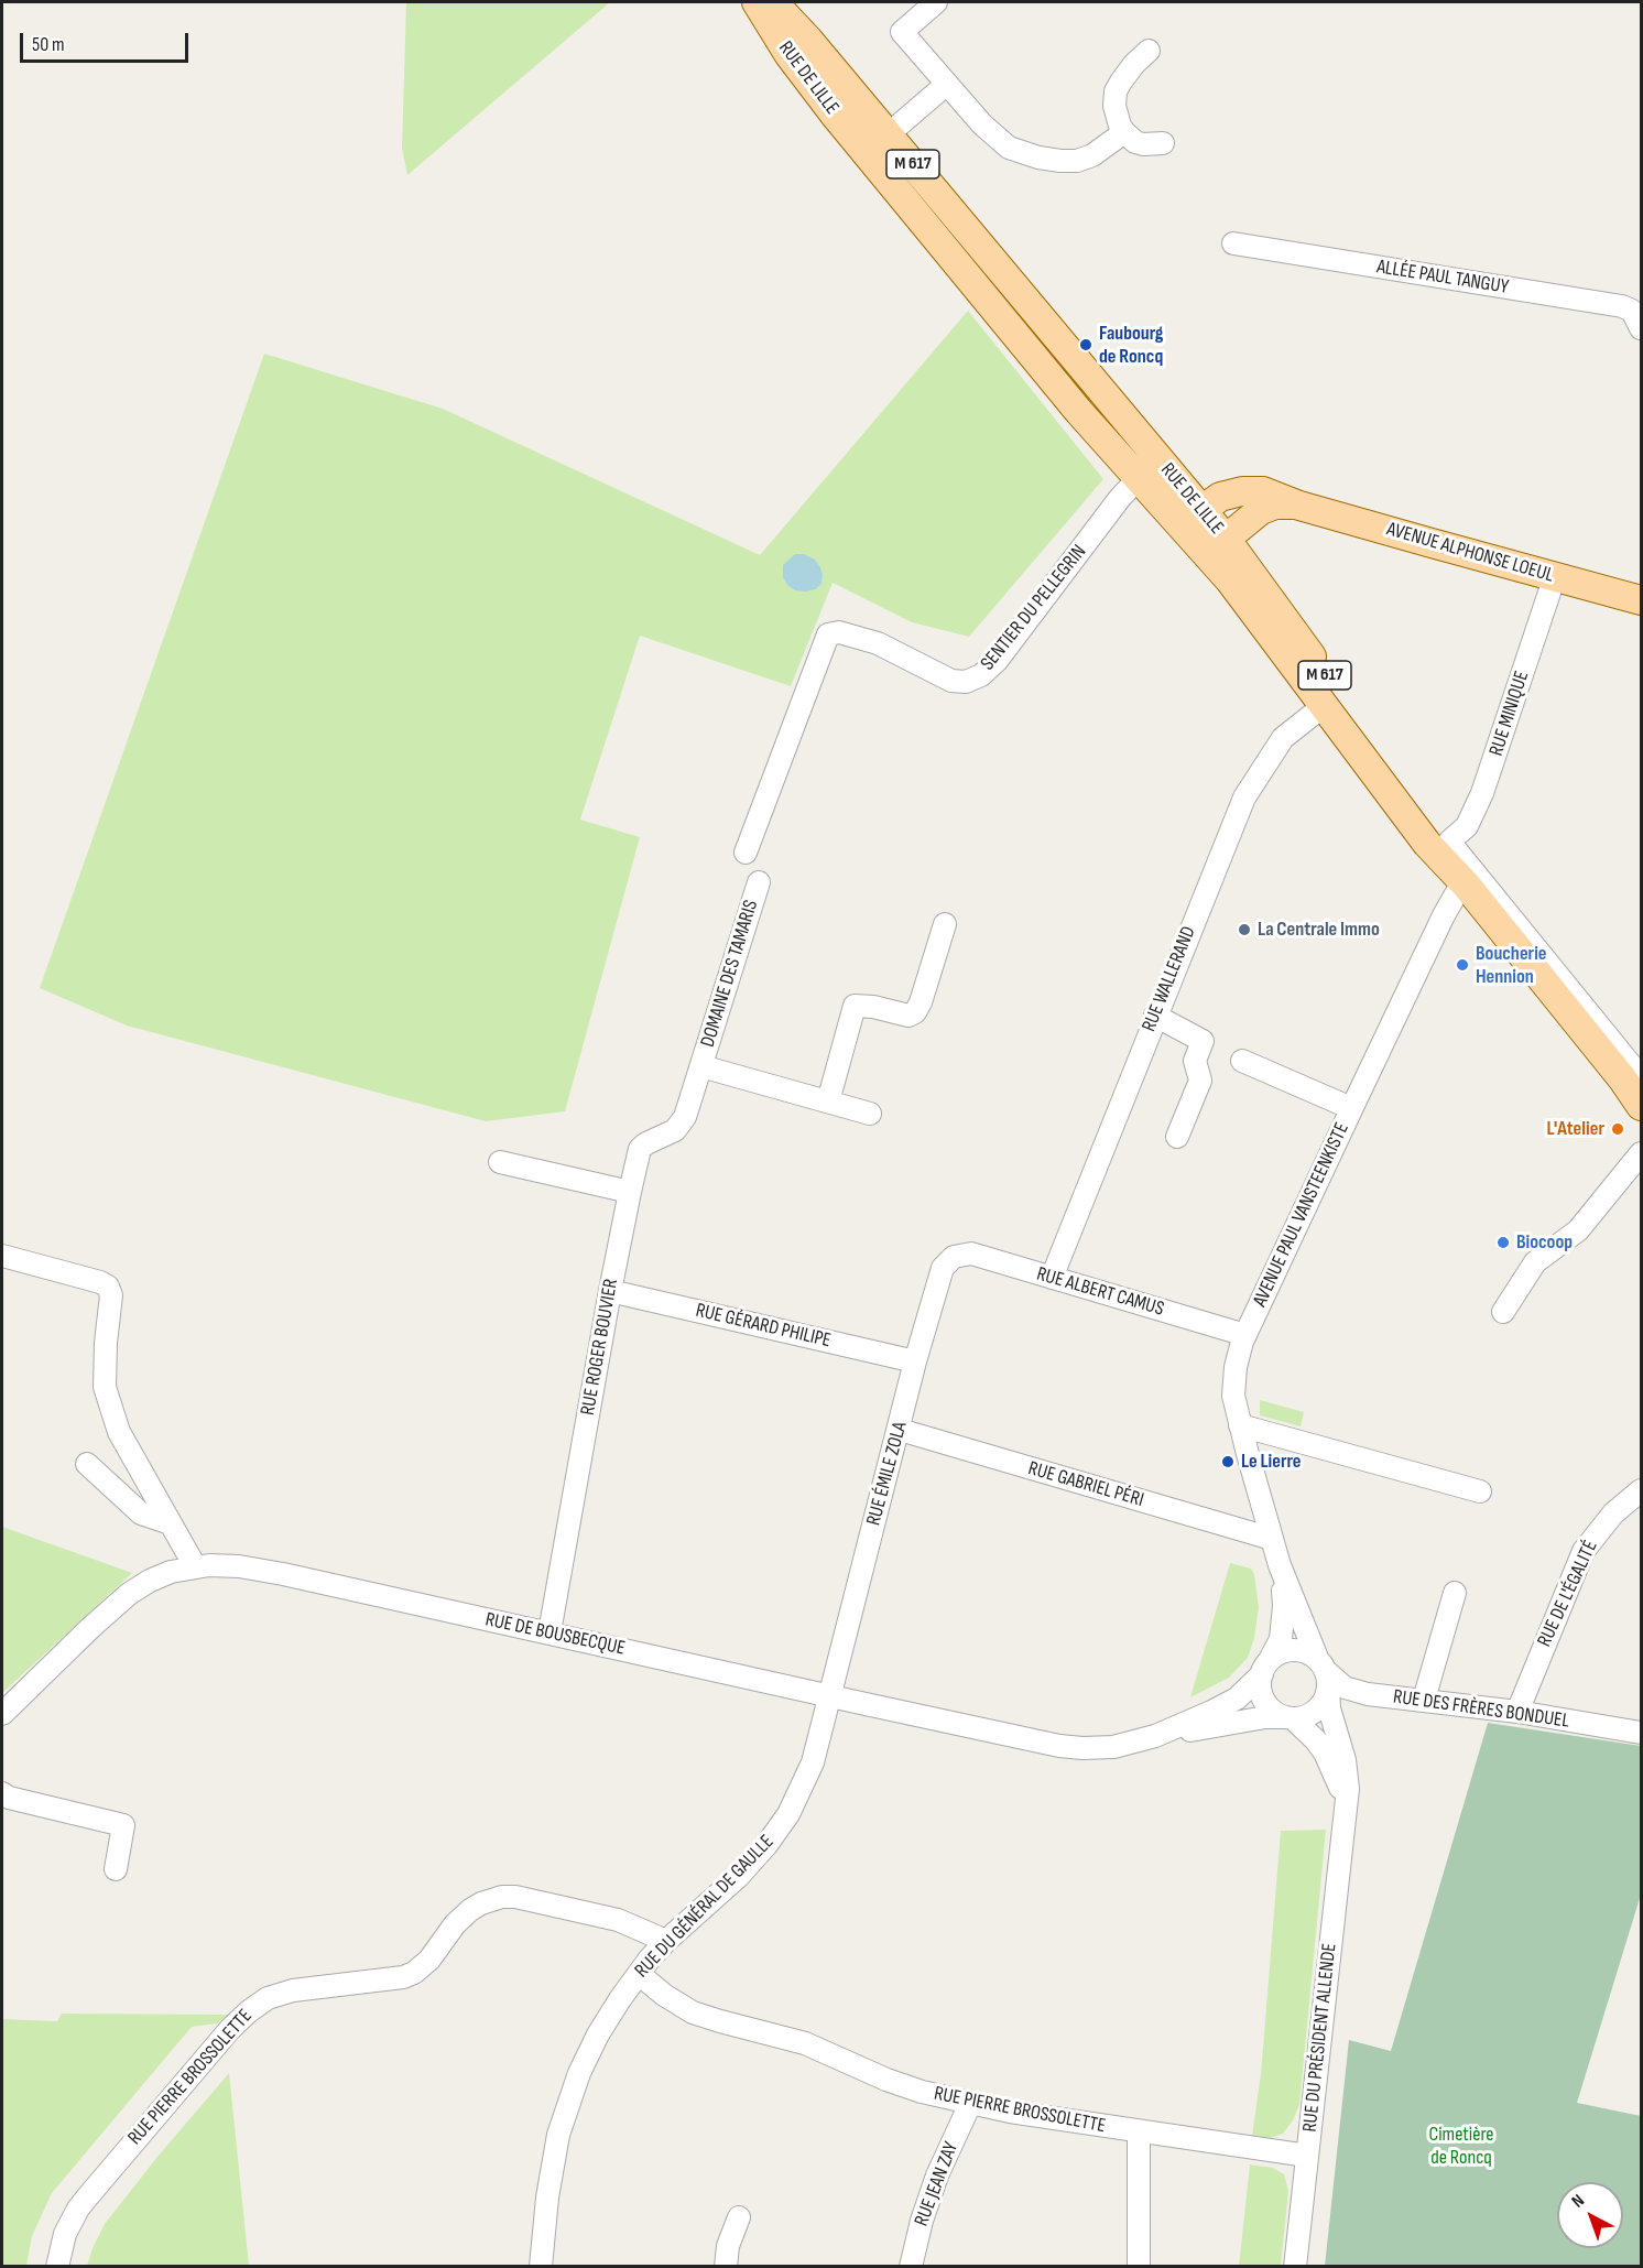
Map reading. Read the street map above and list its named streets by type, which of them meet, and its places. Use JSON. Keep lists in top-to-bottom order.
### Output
{
  "streets": {
    "main road": ["RUE DE LILLE", "M 617", "AVENUE ALPHONSE LOEUL"],
    "street": [
      "ALLÉE PAUL TANGUY",
      "SENTIER DU PELLEGRIN",
      "RUE MINIQUE",
      "DOMAINE DES TAMARIS",
      "RUE WALLERAND",
      "AVENUE PAUL VANSTEENKISTE",
      "RUE ALBERT CAMUS",
      "RUE GÉRARD PHILIPE",
      "RUE ROGER BOUVIER",
      "RUE ÉMILE ZOLA",
      "RUE GABRIEL PÉRI",
      "RUE DE L'ÉGALITÉ",
      "RUE DE BOUSBECQUE",
      "RUE DES FRÈRES BONDUEL",
      "RUE DU GÉNÉRAL DE GAULLE",
      "RUE DU PRÉSIDENT ALLENDE",
      "RUE PIERRE BROSSOLETTE",
      "RUE JEAN ZAY"
    ]
  },
  "crossings": [
    ["RUE DE LILLE", "AVENUE ALPHONSE LOEUL"],
    ["RUE DE LILLE", "SENTIER DU PELLEGRIN"],
    ["RUE DE LILLE", "RUE MINIQUE"],
    ["RUE DE LILLE", "RUE WALLERAND"],
    ["RUE DE LILLE", "AVENUE PAUL VANSTEENKISTE"],
    ["AVENUE ALPHONSE LOEUL", "RUE MINIQUE"],
    ["DOMAINE DES TAMARIS", "RUE ROGER BOUVIER"],
    ["RUE WALLERAND", "RUE ALBERT CAMUS"],
    ["AVENUE PAUL VANSTEENKISTE", "RUE ALBERT CAMUS"],
    ["AVENUE PAUL VANSTEENKISTE", "RUE GABRIEL PÉRI"],
    ["AVENUE PAUL VANSTEENKISTE", "RUE DE BOUSBECQUE"],
    ["AVENUE PAUL VANSTEENKISTE", "RUE DES FRÈRES BONDUEL"],
    ["AVENUE PAUL VANSTEENKISTE", "RUE DU PRÉSIDENT ALLENDE"],
    ["RUE ALBERT CAMUS", "RUE ÉMILE ZOLA"],
    ["RUE GÉRARD PHILIPE", "RUE ROGER BOUVIER"],
    ["RUE GÉRARD PHILIPE", "RUE ÉMILE ZOLA"],
    ["RUE ROGER BOUVIER", "RUE DE BOUSBECQUE"],
    ["RUE ÉMILE ZOLA", "RUE GABRIEL PÉRI"],
    ["RUE ÉMILE ZOLA", "RUE DE BOUSBECQUE"],
    ["RUE ÉMILE ZOLA", "RUE DU GÉNÉRAL DE GAULLE"],
    ["RUE DE L'ÉGALITÉ", "RUE DES FRÈRES BONDUEL"],
    ["RUE DE BOUSBECQUE", "RUE DES FRÈRES BONDUEL"],
    ["RUE DE BOUSBECQUE", "RUE DU GÉNÉRAL DE GAULLE"],
    ["RUE DE BOUSBECQUE", "RUE DU PRÉSIDENT ALLENDE"],
    ["RUE DES FRÈRES BONDUEL", "RUE DU PRÉSIDENT ALLENDE"],
    ["RUE DU GÉNÉRAL DE GAULLE", "RUE PIERRE BROSSOLETTE"],
    ["RUE DU PRÉSIDENT ALLENDE", "RUE PIERRE BROSSOLETTE"],
    ["RUE PIERRE BROSSOLETTE", "RUE JEAN ZAY"]
  ],
  "parks": ["Cimetière de Roncq"],
  "places": [
    "Faubourg de Roncq",
    "La Centrale Immo",
    "Boucherie Hennion",
    "L'Atelier",
    "Biocoop",
    "Le Lierre"
  ],
  "scale_bar": "50 m",
  "north": "top left"
}
